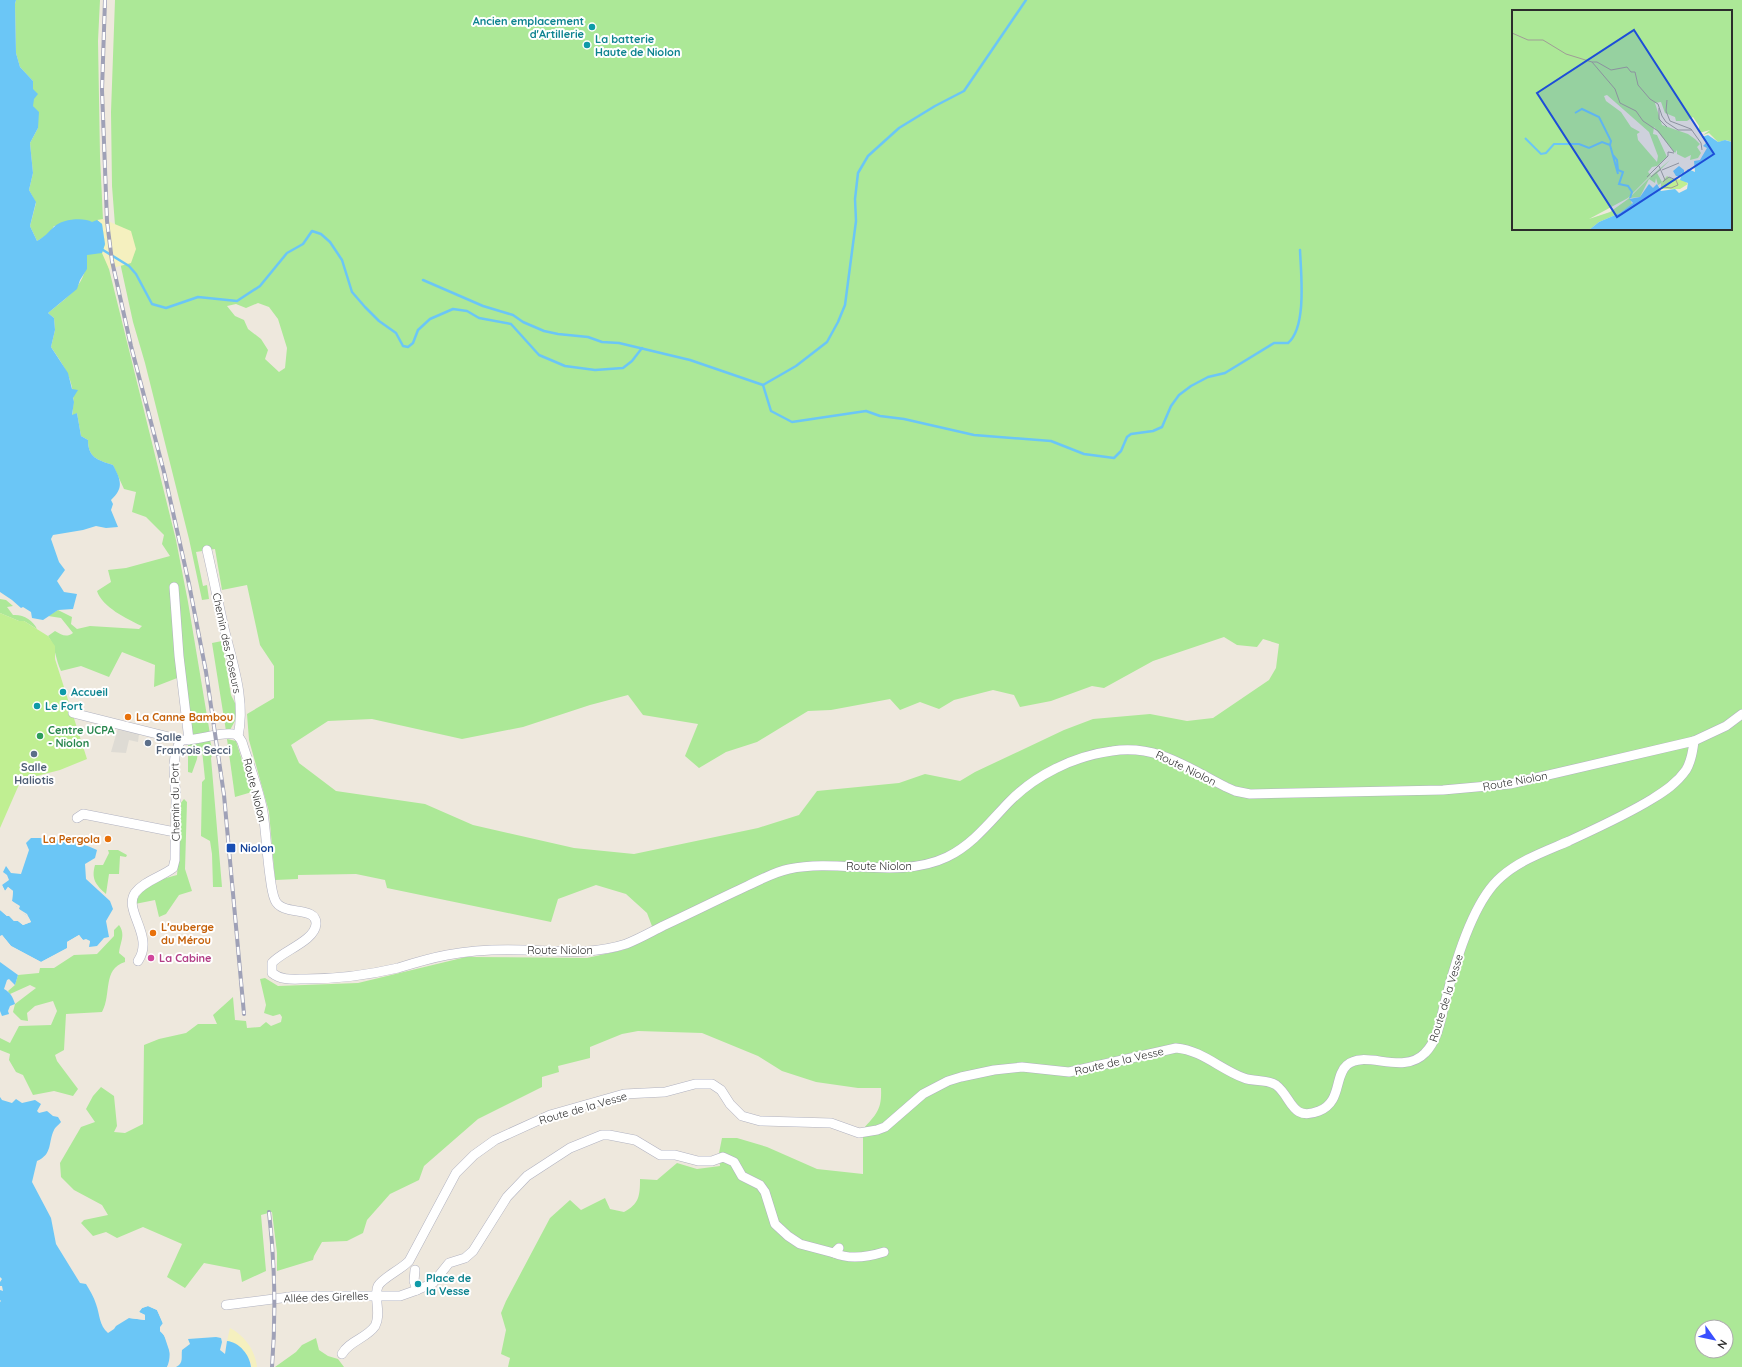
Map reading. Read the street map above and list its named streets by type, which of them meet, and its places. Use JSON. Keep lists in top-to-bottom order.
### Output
{
  "streets": {
    "street": [
      "Chemin des Poseurs",
      "Route Niolon",
      "Chemin du Port",
      "Route de la Vesse",
      "Allée des Girelles"
    ]
  },
  "crossings": [
    ["Chemin des Poseurs", "Route Niolon"],
    ["Route Niolon", "Route de la Vesse"],
    ["Route de la Vesse", "Allée des Girelles"]
  ],
  "places": {
    "other": [
      "Ancien emplacement d'Artillerie",
      "La batterie Haute de Niolon",
      "Accueil",
      "Le Fort",
      "La Canne Bambou",
      "Centre UCPA - Niolon",
      "Salle François Secci",
      "Salle Haliotis",
      "La Pergola",
      "L'auberge du Mérou",
      "La Cabine",
      "Place de la Vesse"
    ],
    "transit": ["Niolon"]
  },
  "north": "bottom right"
}
